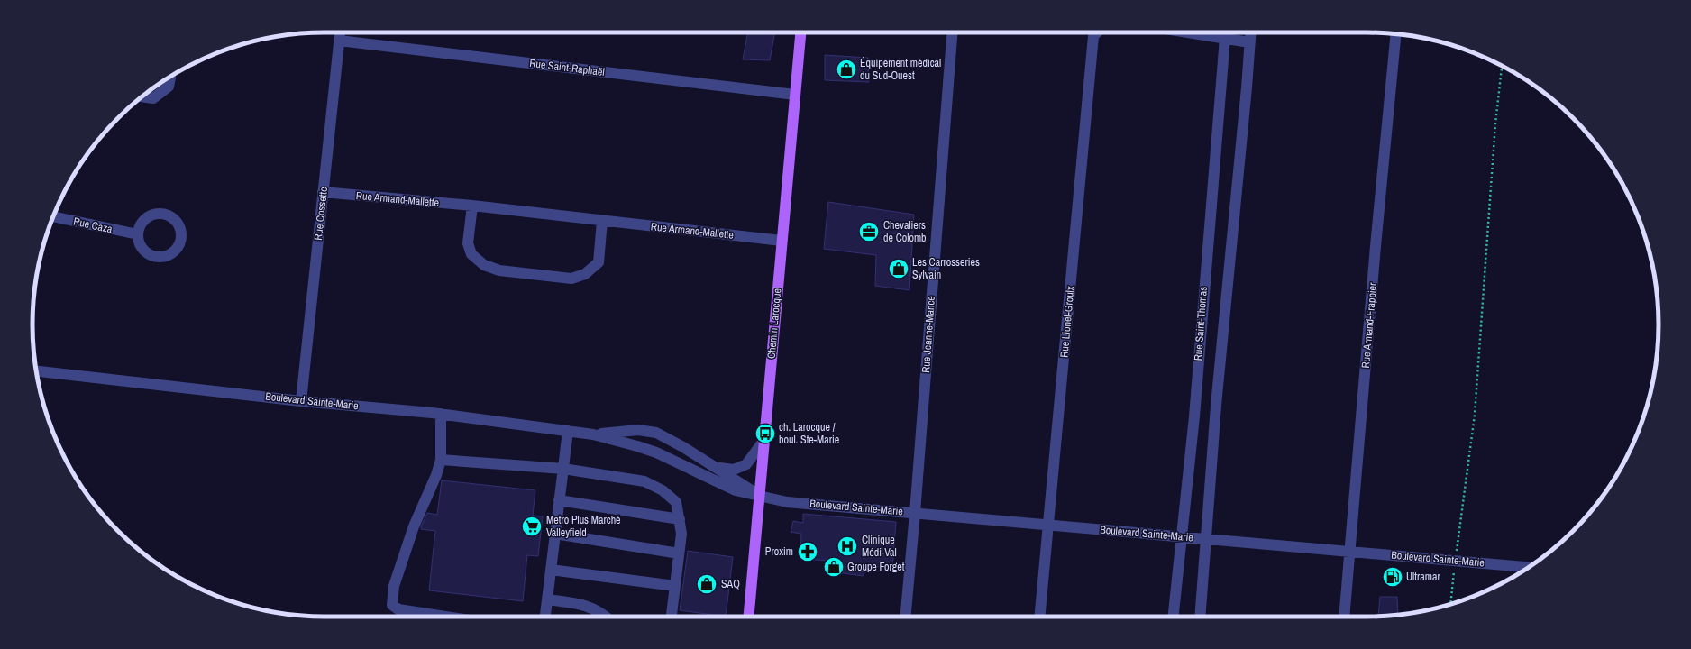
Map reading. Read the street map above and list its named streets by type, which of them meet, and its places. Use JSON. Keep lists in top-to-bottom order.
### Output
{
  "streets": {
    "main road": ["Chemin Larocque"],
    "street": [
      "Rue Saint-Raphaël",
      "Rue Armand-Mallette",
      "Rue Cossette",
      "Rue Caza",
      "Rue Lionel-Groulx",
      "Rue Saint-Thomas",
      "Rue Armand-Frappier",
      "Rue Jeanne-Mance",
      "Boulevard Sainte-Marie"
    ]
  },
  "crossings": [
    ["Rue Saint-Raphaël", "Rue Cossette"],
    ["Rue Saint-Raphaël", "Chemin Larocque"],
    ["Rue Armand-Mallette", "Rue Cossette"],
    ["Rue Armand-Mallette", "Chemin Larocque"],
    ["Rue Cossette", "Boulevard Sainte-Marie"],
    ["Rue Lionel-Groulx", "Boulevard Sainte-Marie"],
    ["Chemin Larocque", "Boulevard Sainte-Marie"],
    ["Rue Saint-Thomas", "Boulevard Sainte-Marie"],
    ["Rue Armand-Frappier", "Boulevard Sainte-Marie"],
    ["Rue Jeanne-Mance", "Boulevard Sainte-Marie"]
  ],
  "places": {
    "shop": [
      "Équipement médical du Sud-Ouest",
      "Les Carrosseries Sylvain",
      "Groupe Forget",
      "SAQ"
    ],
    "office": ["Chevaliers de Colomb"],
    "bus stop": ["ch. Larocque / boul. Ste-Marie"],
    "supermarket": ["Metro Plus Marché Valleyfield"],
    "hospital": ["Clinique Médi-Val"],
    "pharmacy": ["Proxim"],
    "fuel station": ["Ultramar"]
  }
}
